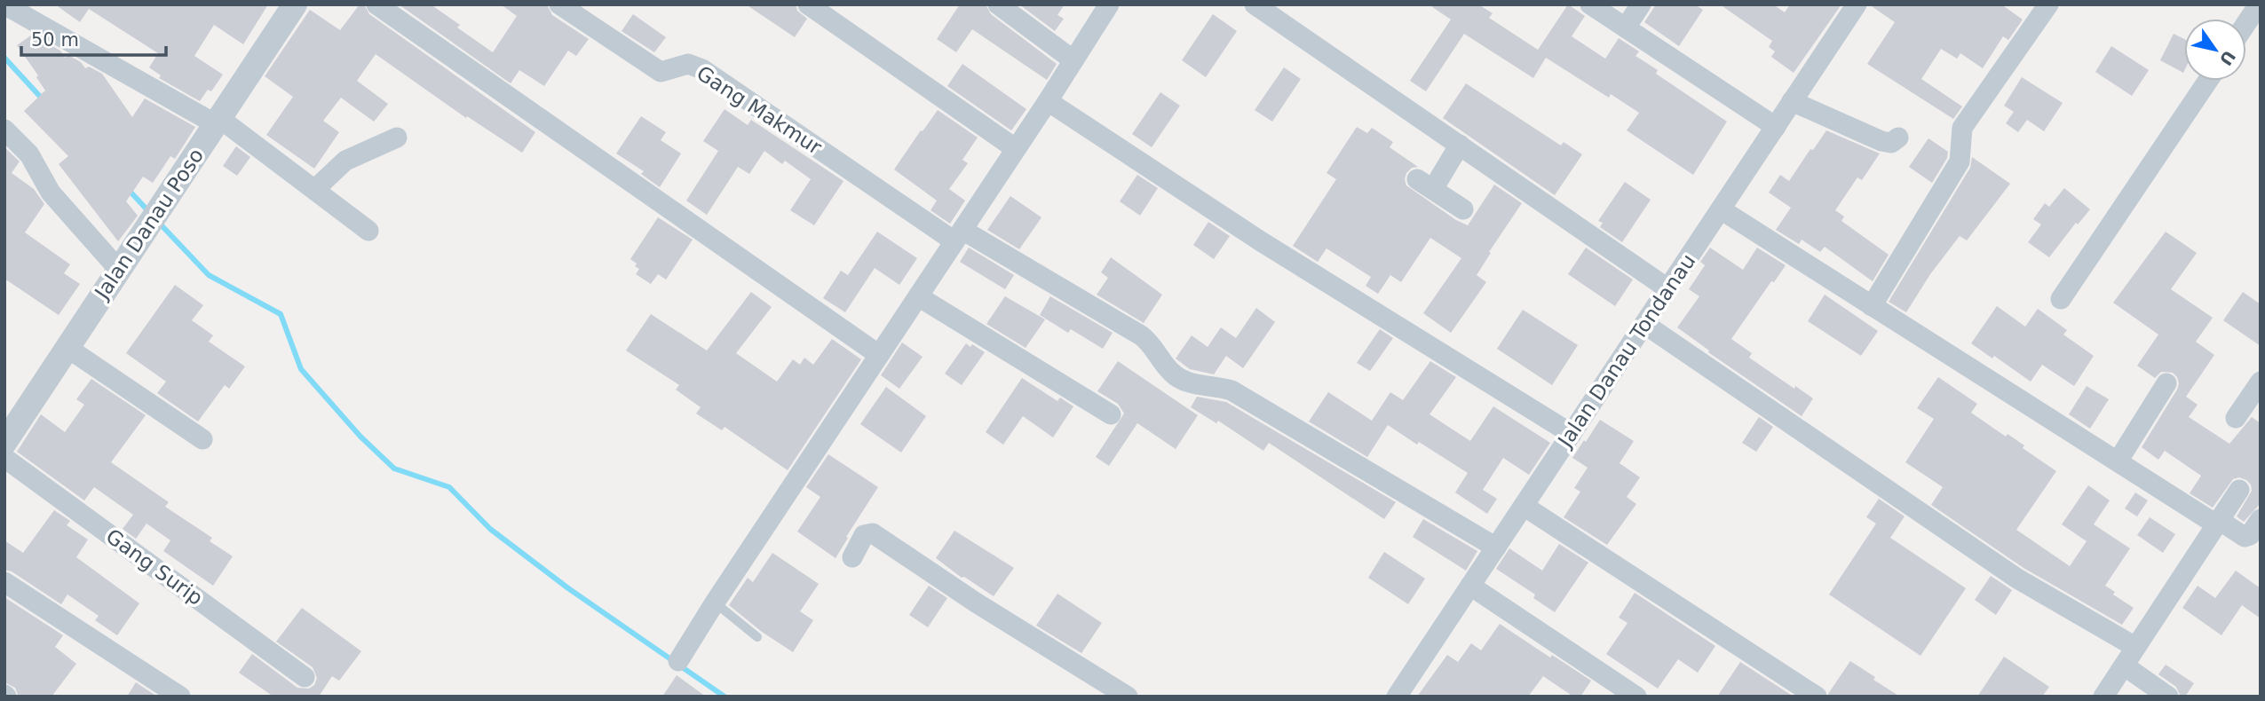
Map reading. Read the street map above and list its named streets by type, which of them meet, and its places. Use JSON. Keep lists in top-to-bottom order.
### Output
{
  "streets": {
    "street": [
      "Gang Makmur",
      "Jalan Danau Poso",
      "Jalan Danau Tondanau",
      "Gang Surip"
    ]
  },
  "crossings": [
    ["Gang Makmur", "Jalan Danau Tondanau"]
  ],
  "scale_bar": "50 m",
  "north": "bottom right"
}
